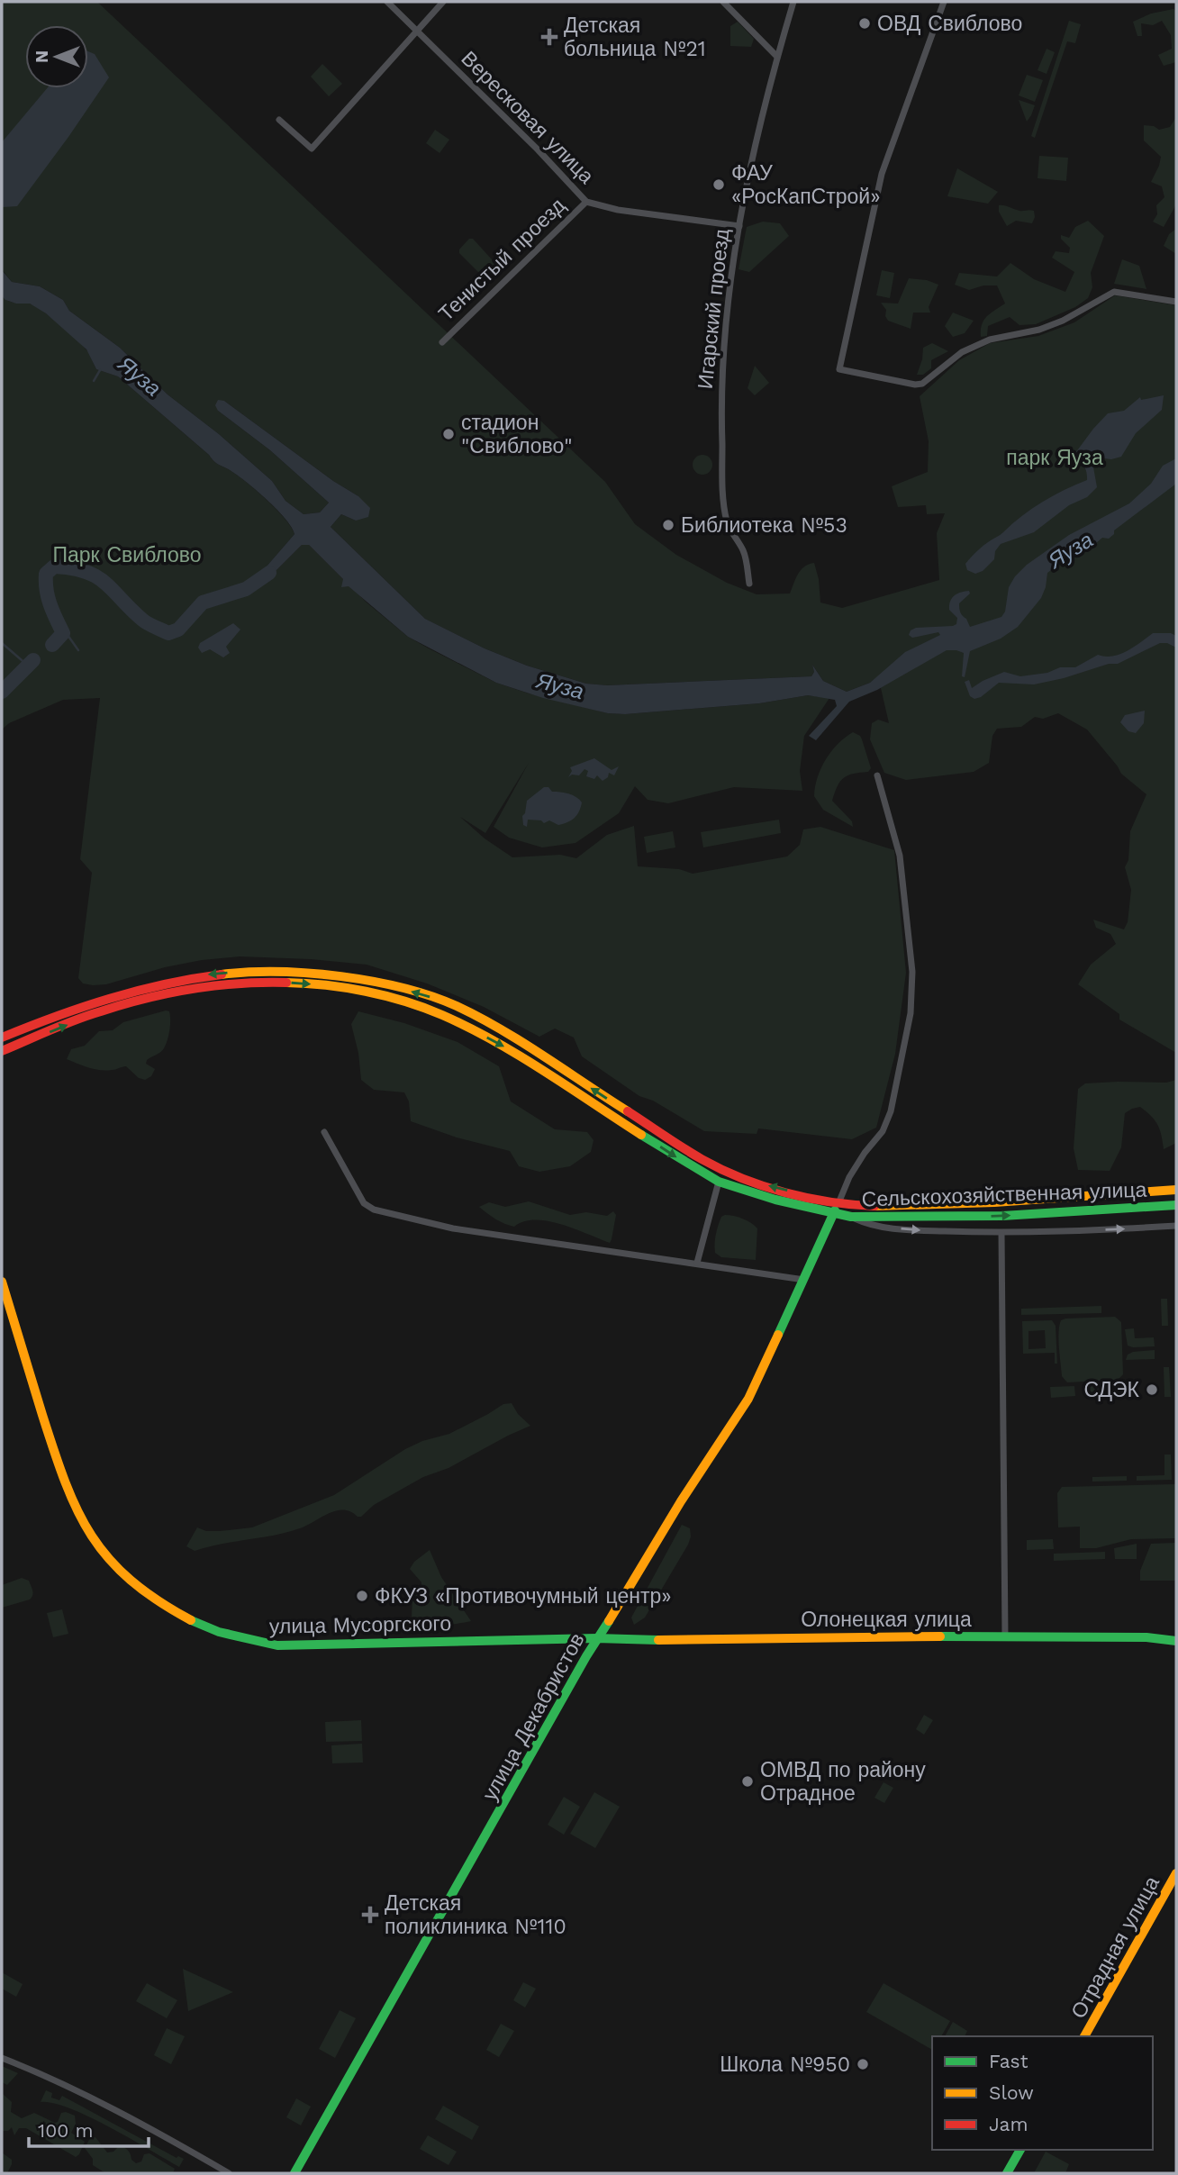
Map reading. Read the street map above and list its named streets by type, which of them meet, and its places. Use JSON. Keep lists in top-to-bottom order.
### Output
{
  "streets": {
    "main road": [
      "Сельскохозяйственная улица",
      "Олонецкая улица",
      "улица Мусоргского",
      "улица Декабристов",
      "Отрадная улица"
    ],
    "street": ["Вересковая улица", "Тенистый проезд", "Игарский проезд"]
  },
  "crossings": [
    ["Вересковая улица", "Тенистый проезд"],
    ["Вересковая улица", "Игарский проезд"],
    ["Сельскохозяйственная улица", "улица Декабристов"],
    ["Олонецкая улица", "улица Мусоргского"],
    ["Олонецкая улица", "улица Декабристов"],
    ["улица Мусоргского", "улица Декабристов"]
  ],
  "water": ["Яуза"],
  "parks": ["парк Яуза", "Парк Свиблово"],
  "places": {
    "other": [
      "ОВД Свиблово",
      "ФАУ «РосКапСтрой»",
      "стадион \"Свиблово\"",
      "Библиотека №53",
      "СДЭК",
      "ФКУЗ «Противочумный центр»",
      "ОМВД по району Отрадное",
      "Школа №950"
    ],
    "health": ["Детская больница №21", "Детская поликлиника №110"]
  },
  "legend": ["Fast", "Slow", "Jam"],
  "scale_bar": "100 m",
  "north": "left"
}
